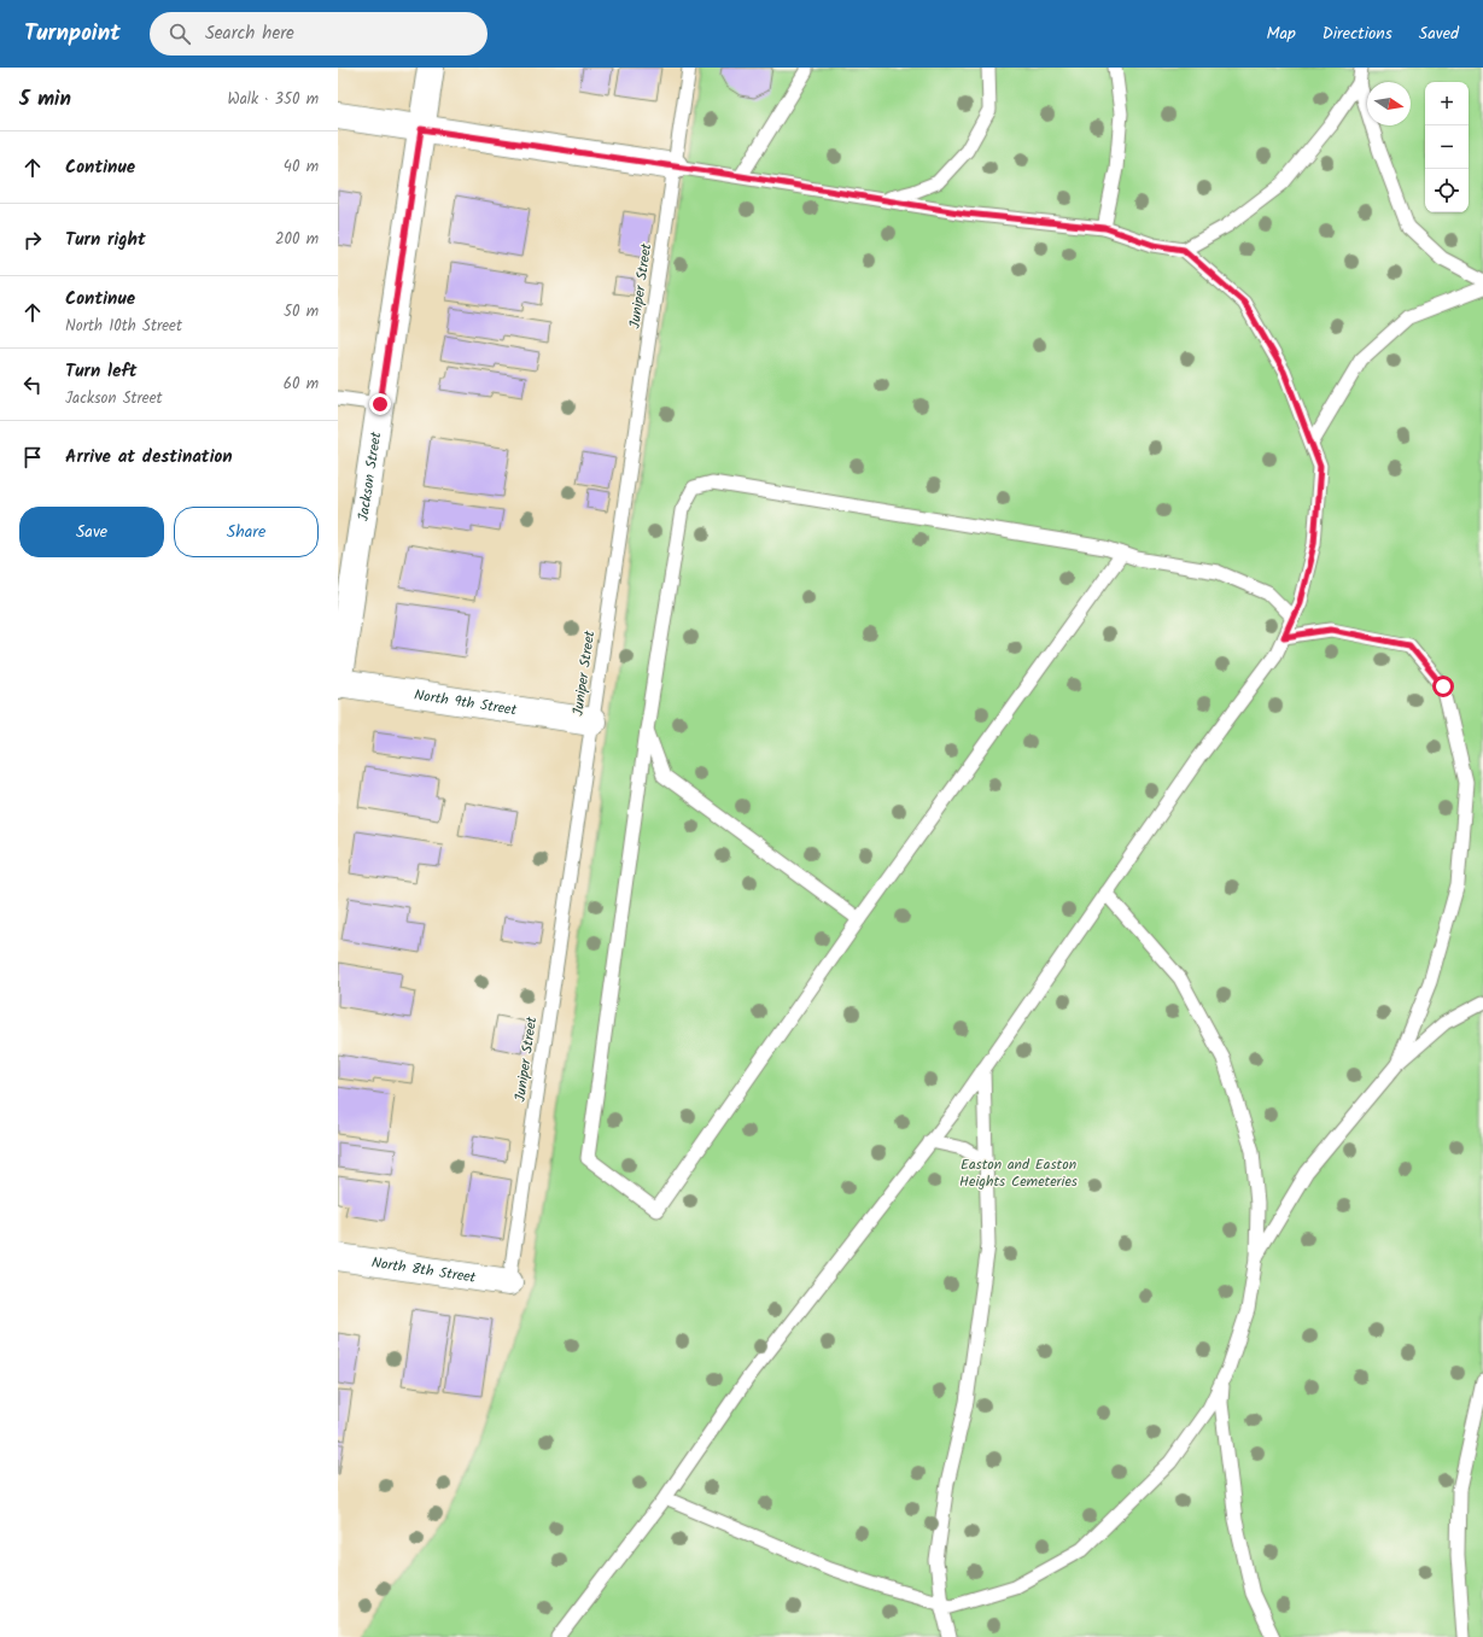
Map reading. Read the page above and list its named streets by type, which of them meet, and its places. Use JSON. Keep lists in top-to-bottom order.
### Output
{
  "streets": {
    "street": ["Jackson Street", "North 9th Street", "North 8th Street"],
    "lane": ["Juniper Street"]
  },
  "crossings": [
    ["Juniper Street", "North 9th Street"],
    ["Juniper Street", "North 8th Street"],
    ["Jackson Street", "North 9th Street"]
  ],
  "parks": ["Easton and Easton Heights Cemeteries"],
  "north": "right",
  "page": {
    "header": "Turnpoint",
    "search": "Search here",
    "nav": ["Map", "Directions", "Saved"],
    "heading": ["5 min", "Walk · 350 m"],
    "map_buttons": ["+", "−"],
    "list": [
      ["Continue", "40 m"],
      ["Turn right", "200 m"],
      ["Continue", "North 10th Street", "50 m"],
      ["Turn left", "Jackson Street", "60 m"],
      "Arrive at destination"
    ],
    "buttons": ["Save", "Share"]
  }
}
